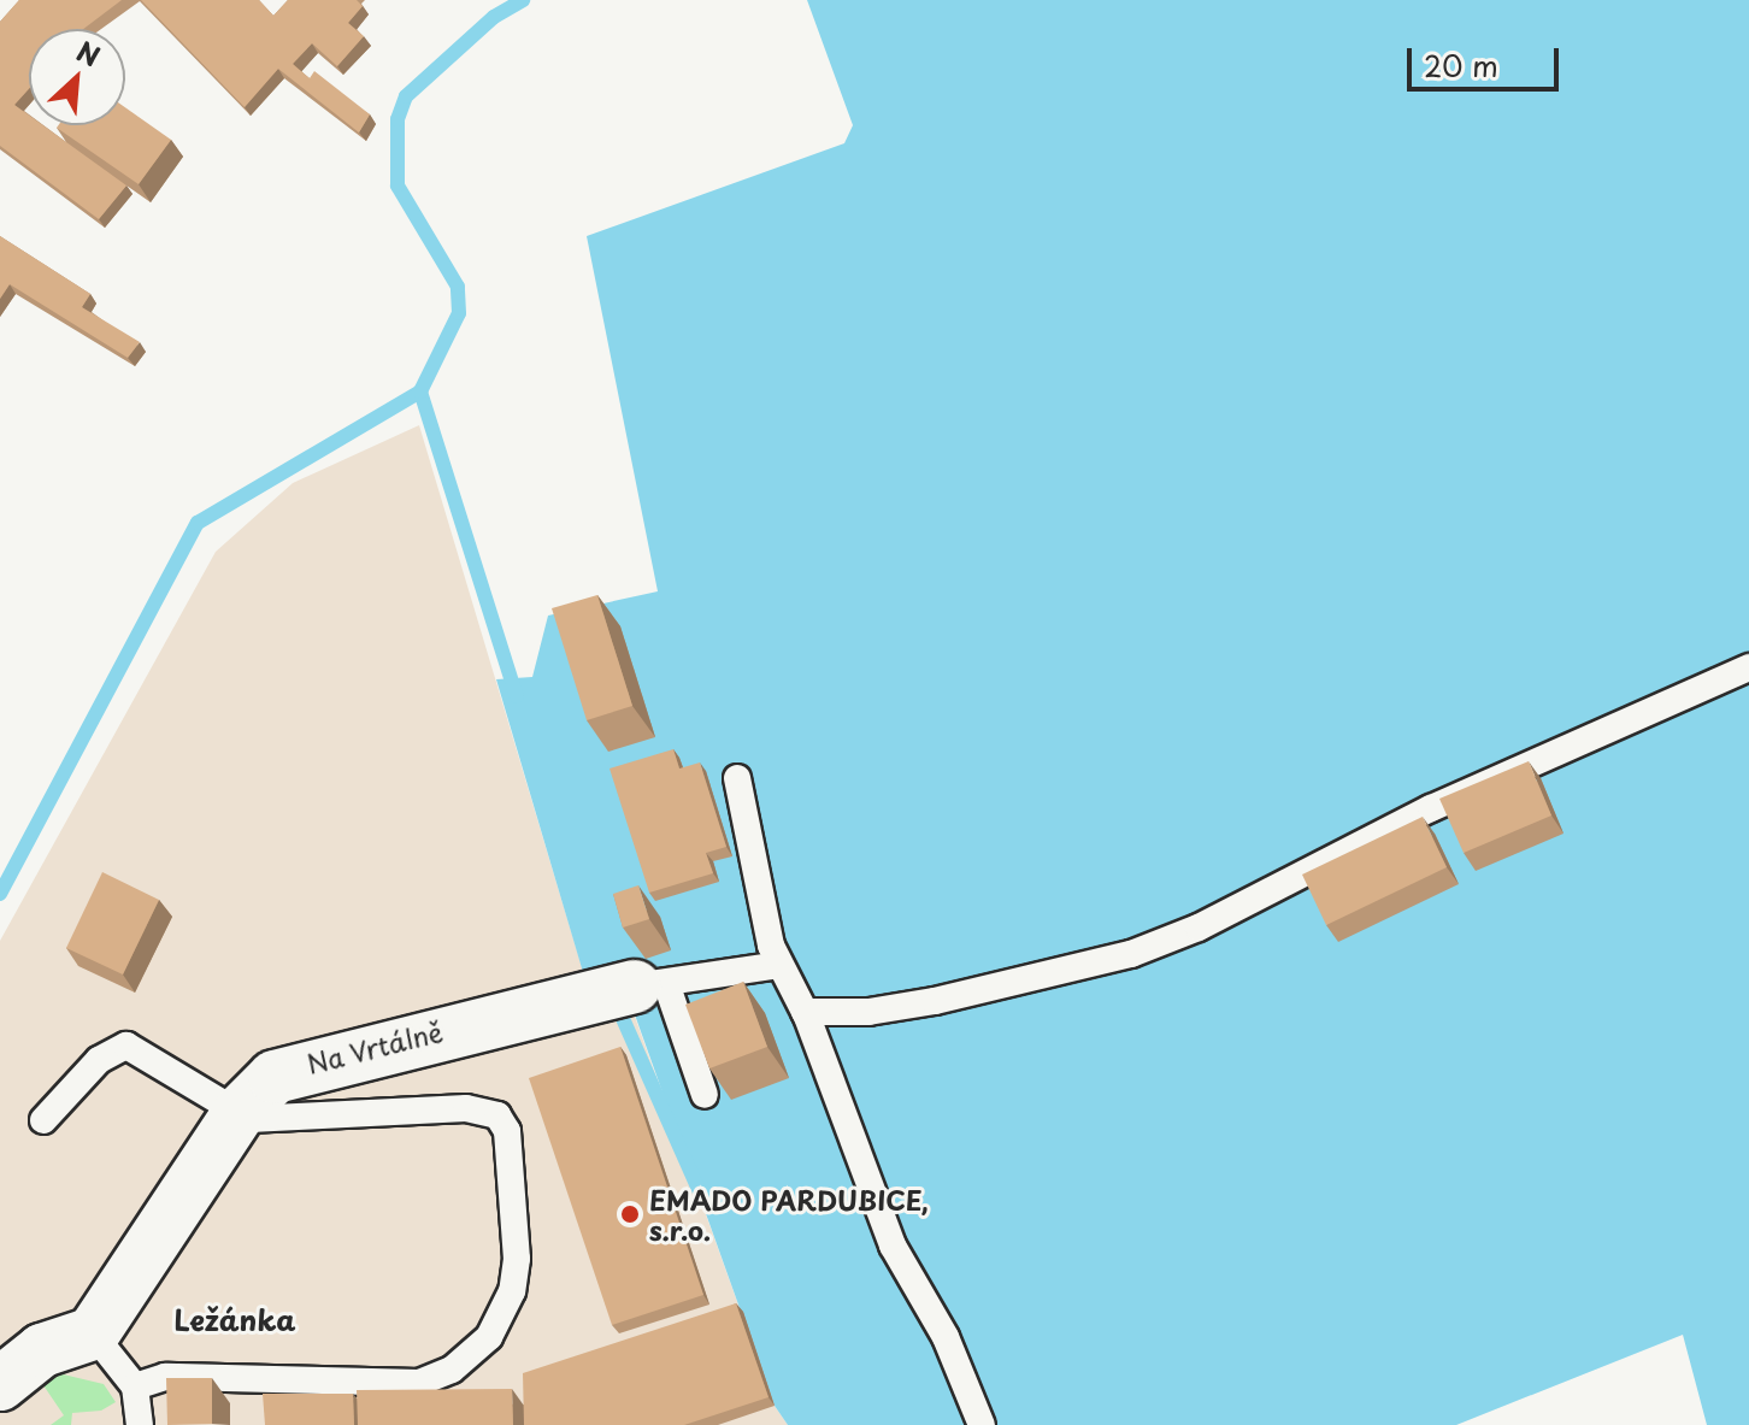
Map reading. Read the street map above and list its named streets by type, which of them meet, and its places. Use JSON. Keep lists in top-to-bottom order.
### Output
{
  "streets": {
    "street": ["Na Vrtálně"]
  },
  "districts": ["Ležánka"],
  "places": ["EMADO PARDUBICE, s.r.o."],
  "scale_bar": "20 m",
  "north": "top right"
}
